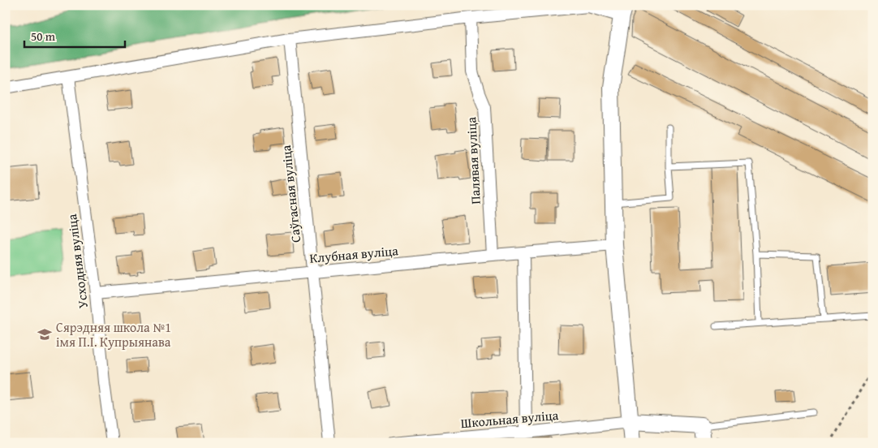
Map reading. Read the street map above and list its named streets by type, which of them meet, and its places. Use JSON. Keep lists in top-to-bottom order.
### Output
{
  "streets": {
    "street": [
      "Палявая вуліца",
      "Саўгасная вуліца",
      "Клубная вуліца",
      "Усходняя вуліца",
      "Школьная вуліца"
    ]
  },
  "crossings": [
    ["Палявая вуліца", "Клубная вуліца"],
    ["Саўгасная вуліца", "Клубная вуліца"],
    ["Клубная вуліца", "Усходняя вуліца"]
  ],
  "places": {
    "school or university": ["Сярэдняя школа №1 імя П.І. Купрыянава"]
  },
  "scale_bar": "50 m"
}
